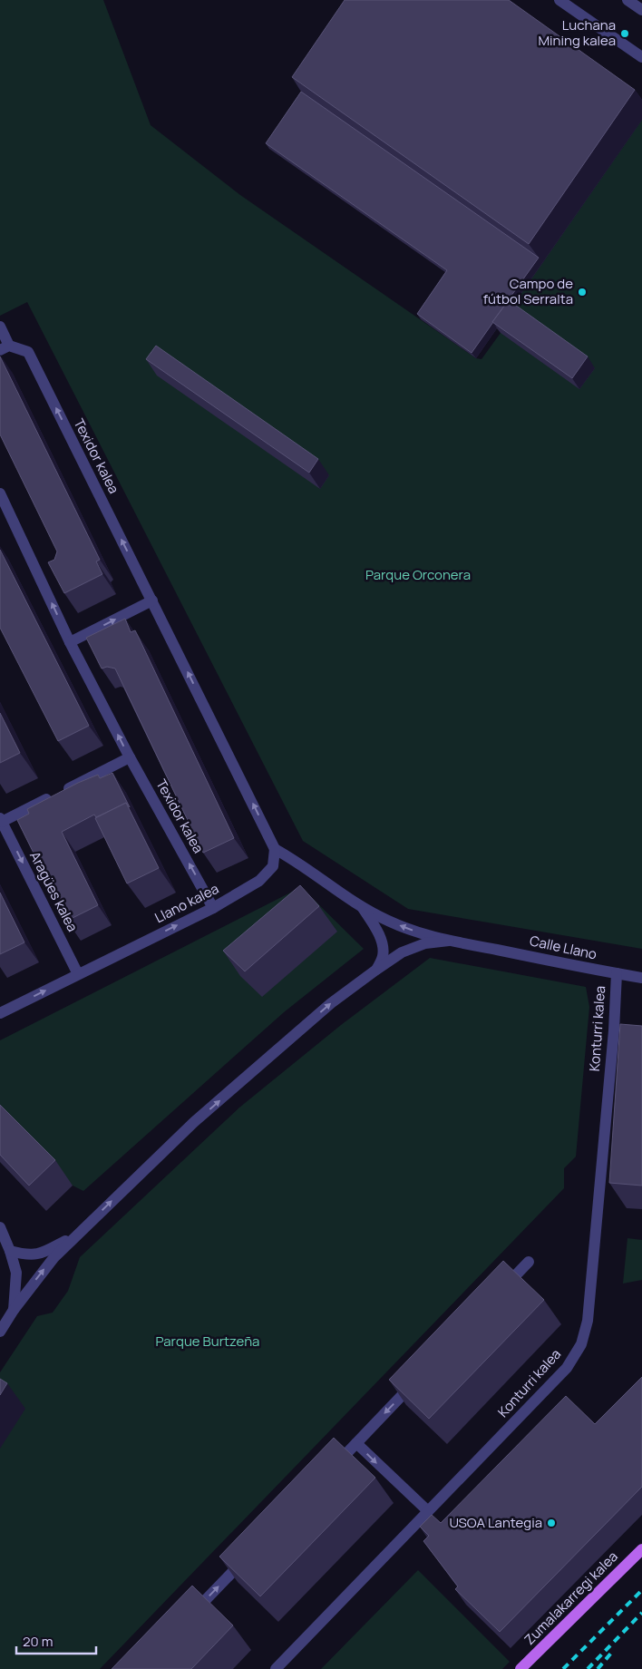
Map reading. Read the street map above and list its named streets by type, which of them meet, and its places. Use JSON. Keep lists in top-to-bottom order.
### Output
{
  "streets": {
    "main road": ["Zumalakarregi kalea"],
    "street": [
      "Texidor kalea",
      "Aragües kalea",
      "Llano kalea",
      "Calle Llano",
      "Konturri kalea"
    ]
  },
  "crossings": [
    ["Texidor kalea", "Aragües kalea"],
    ["Texidor kalea", "Llano kalea"],
    ["Aragües kalea", "Llano kalea"],
    ["Calle Llano", "Konturri kalea"]
  ],
  "one_way": ["Texidor kalea", "Aragües kalea", "Llano kalea"],
  "parks": ["Parque Orconera", "Parque Burtzeña"],
  "places": ["Luchana Mining kalea", "Campo de fútbol Serralta", "USOA Lantegia"],
  "scale_bar": "20 m"
}
